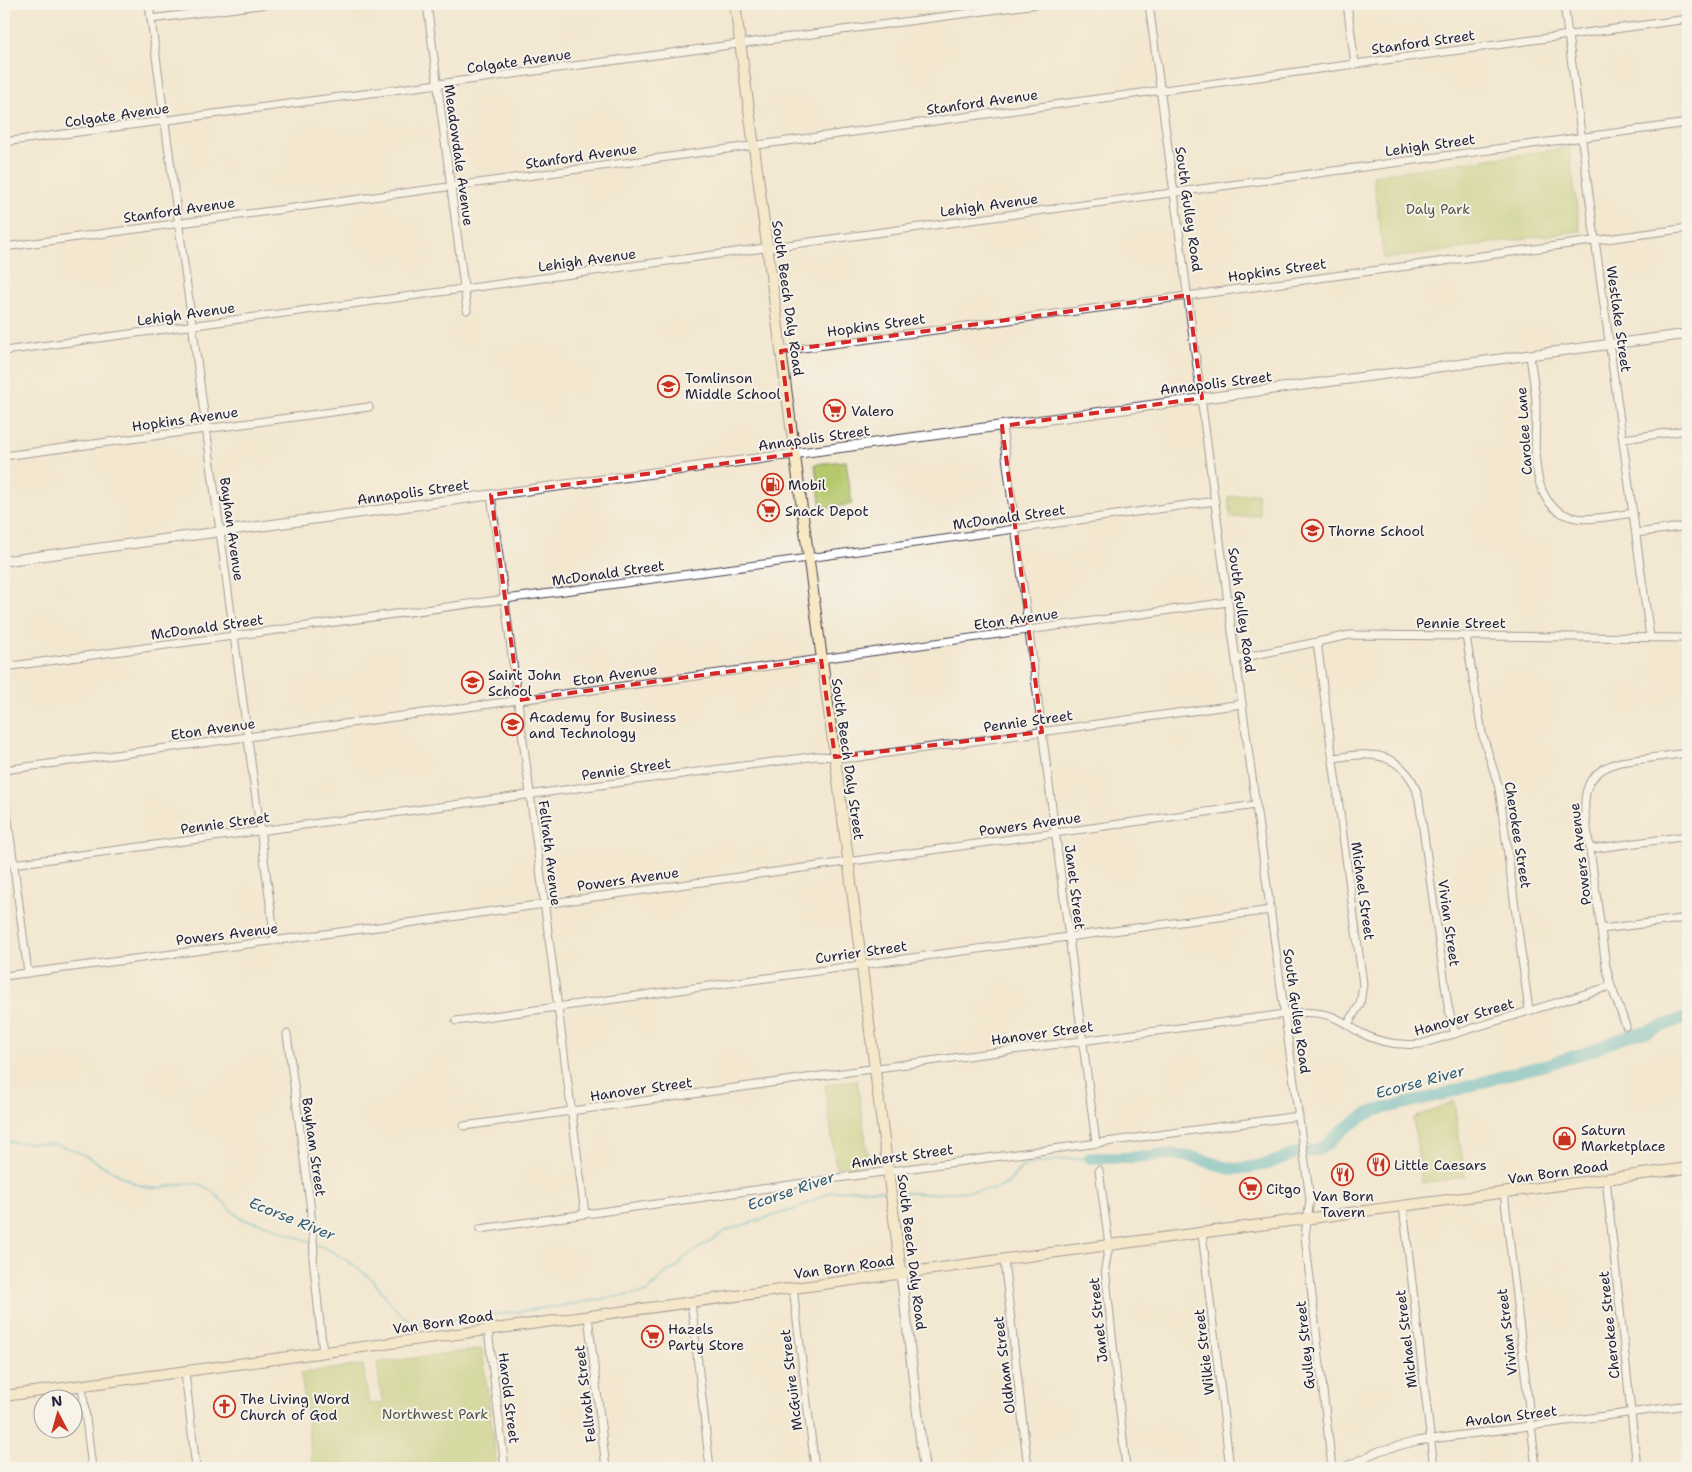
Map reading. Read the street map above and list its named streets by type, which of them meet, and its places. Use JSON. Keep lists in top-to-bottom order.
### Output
{
  "streets": {
    "main road": ["South Beech Daly Road", "South Beech Daly Street", "Van Born Road"],
    "street": [
      "Stanford Street",
      "Colgate Avenue",
      "Stanford Avenue",
      "Lehigh Street",
      "Meadowdale Avenue",
      "Lehigh Avenue",
      "South Gulley Road",
      "Hopkins Street",
      "Westlake Street",
      "Annapolis Street",
      "Hopkins Avenue",
      "Carolee Lane",
      "McDonald Street",
      "Bayhan Avenue",
      "Eton Avenue",
      "Pennie Street",
      "Powers Avenue",
      "Cherokee Street",
      "Fellrath Avenue",
      "Janet Street",
      "Michael Street",
      "Vivian Street",
      "Currier Street",
      "Hanover Street",
      "Bayham Street",
      "Amherst Street",
      "Gulley Street",
      "Wilkie Street",
      "Oldham Street",
      "McGuire Street",
      "Fellrath Street",
      "Harold Street",
      "Avalon Street"
    ]
  },
  "crossings": [
    ["Stanford Street", "Stanford Avenue"],
    ["Stanford Street", "South Gulley Road"],
    ["Stanford Street", "Westlake Street"],
    ["Colgate Avenue", "Meadowdale Avenue"],
    ["Colgate Avenue", "South Beech Daly Road"],
    ["Colgate Avenue", "Bayhan Avenue"],
    ["Stanford Avenue", "Meadowdale Avenue"],
    ["Stanford Avenue", "South Gulley Road"],
    ["Stanford Avenue", "South Beech Daly Road"],
    ["Stanford Avenue", "Bayhan Avenue"],
    ["Lehigh Street", "Lehigh Avenue"],
    ["Lehigh Street", "South Gulley Road"],
    ["Lehigh Street", "Westlake Street"],
    ["Meadowdale Avenue", "Lehigh Avenue"],
    ["Lehigh Avenue", "South Gulley Road"],
    ["Lehigh Avenue", "South Beech Daly Road"],
    ["Lehigh Avenue", "Bayhan Avenue"],
    ["South Gulley Road", "Hopkins Street"],
    ["South Gulley Road", "Annapolis Street"],
    ["South Gulley Road", "McDonald Street"],
    ["South Gulley Road", "Eton Avenue"],
    ["South Gulley Road", "Pennie Street"],
    ["South Gulley Road", "Powers Avenue"],
    ["South Gulley Road", "Currier Street"],
    ["South Gulley Road", "Hanover Street"],
    ["South Gulley Road", "Amherst Street"],
    ["South Gulley Road", "Van Born Road"],
    ["South Gulley Road", "Gulley Street"],
    ["Hopkins Street", "South Beech Daly Road"],
    ["Hopkins Street", "Westlake Street"],
    ["South Beech Daly Road", "Annapolis Street"],
    ["South Beech Daly Road", "South Beech Daly Street"],
    ["South Beech Daly Road", "Hanover Street"],
    ["South Beech Daly Road", "Amherst Street"],
    ["South Beech Daly Road", "Van Born Road"],
    ["Westlake Street", "Annapolis Street"],
    ["Westlake Street", "Carolee Lane"],
    ["Westlake Street", "Pennie Street"],
    ["Annapolis Street", "Carolee Lane"],
    ["Annapolis Street", "Bayhan Avenue"],
    ["Annapolis Street", "South Beech Daly Street"],
    ["Annapolis Street", "Fellrath Avenue"],
    ["Annapolis Street", "Janet Street"],
    ["Hopkins Avenue", "Bayhan Avenue"],
    ["McDonald Street", "Bayhan Avenue"],
    ["McDonald Street", "South Beech Daly Street"],
    ["McDonald Street", "Fellrath Avenue"],
    ["McDonald Street", "Janet Street"],
    ["Bayhan Avenue", "Eton Avenue"],
    ["Bayhan Avenue", "Pennie Street"],
    ["Bayhan Avenue", "Powers Avenue"],
    ["Eton Avenue", "South Beech Daly Street"],
    ["Eton Avenue", "Fellrath Avenue"],
    ["Eton Avenue", "Janet Street"],
    ["Pennie Street", "South Beech Daly Street"],
    ["Pennie Street", "Cherokee Street"],
    ["Pennie Street", "Fellrath Avenue"],
    ["Pennie Street", "Janet Street"],
    ["Pennie Street", "Michael Street"],
    ["South Beech Daly Street", "Powers Avenue"],
    ["South Beech Daly Street", "Currier Street"],
    ["South Beech Daly Street", "Hanover Street"],
    ["Powers Avenue", "Fellrath Avenue"],
    ["Powers Avenue", "Janet Street"],
    ["Powers Avenue", "Hanover Street"],
    ["Cherokee Street", "Hanover Street"],
    ["Cherokee Street", "Van Born Road"],
    ["Cherokee Street", "Avalon Street"],
    ["Fellrath Avenue", "Currier Street"],
    ["Fellrath Avenue", "Hanover Street"],
    ["Fellrath Avenue", "Amherst Street"],
    ["Janet Street", "Currier Street"],
    ["Janet Street", "Hanover Street"],
    ["Janet Street", "Amherst Street"],
    ["Janet Street", "Van Born Road"],
    ["Michael Street", "Vivian Street"],
    ["Michael Street", "Hanover Street"],
    ["Michael Street", "Van Born Road"],
    ["Michael Street", "Avalon Street"],
    ["Vivian Street", "Hanover Street"],
    ["Vivian Street", "Van Born Road"],
    ["Vivian Street", "Avalon Street"],
    ["Bayham Street", "Van Born Road"],
    ["Van Born Road", "Gulley Street"],
    ["Van Born Road", "Wilkie Street"],
    ["Van Born Road", "Oldham Street"],
    ["Van Born Road", "McGuire Street"],
    ["Van Born Road", "Fellrath Street"],
    ["Van Born Road", "Harold Street"]
  ],
  "water": ["Ecorse River"],
  "parks": ["Daly Park", "Northwest Park"],
  "places": {
    "school or university": [
      "Tomlinson Middle School",
      "Thorne School",
      "Saint John School",
      "Academy for Business and Technology"
    ],
    "supermarket": [
      "Valero",
      "Snack Depot",
      "Citgo",
      "Hazels Party Store"
    ],
    "fuel station": ["Mobil"],
    "shop": ["Saturn Marketplace"],
    "restaurant": ["Little Caesars", "Van Born Tavern"],
    "church": ["The Living Word Church of God"]
  },
  "north": "top"
}
